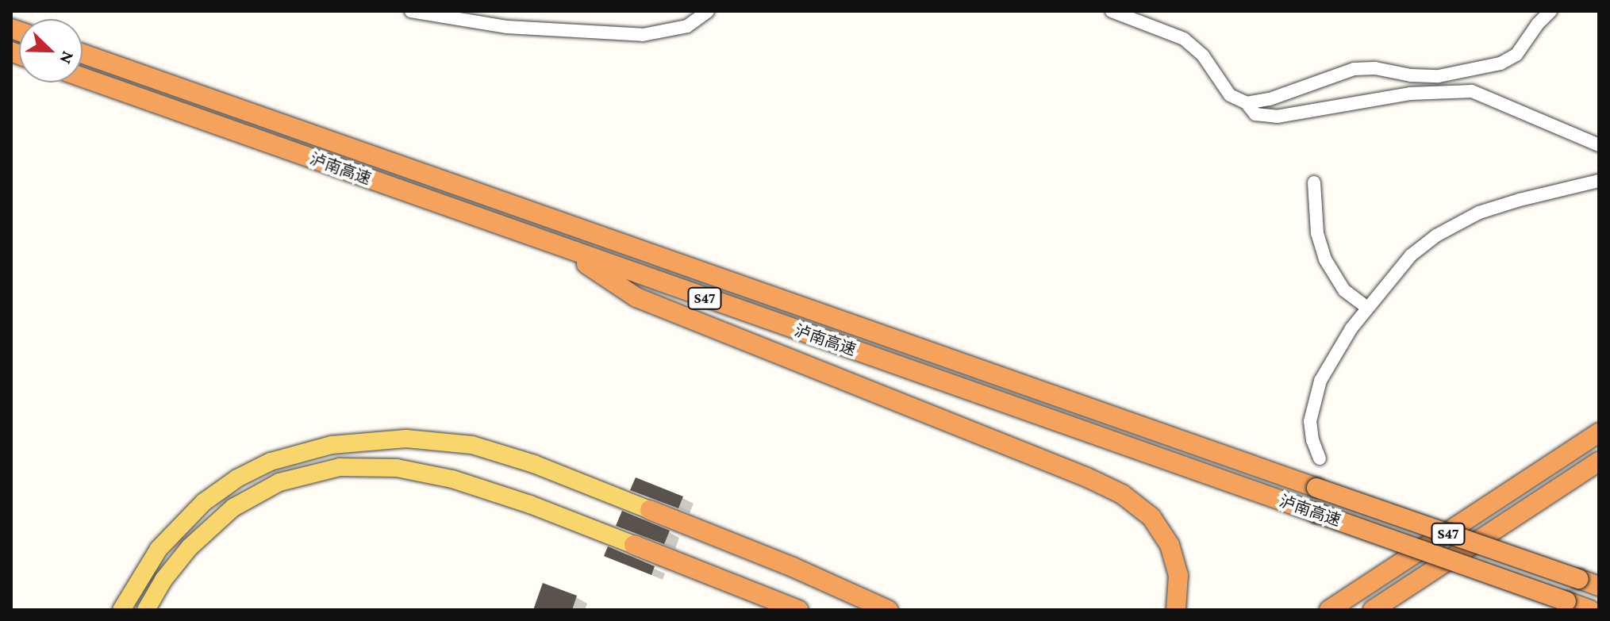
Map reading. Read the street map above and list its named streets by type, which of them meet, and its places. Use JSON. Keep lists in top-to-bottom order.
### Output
{
  "streets": {
    "highway": ["泸南高速", "S47"]
  },
  "north": "bottom right"
}
